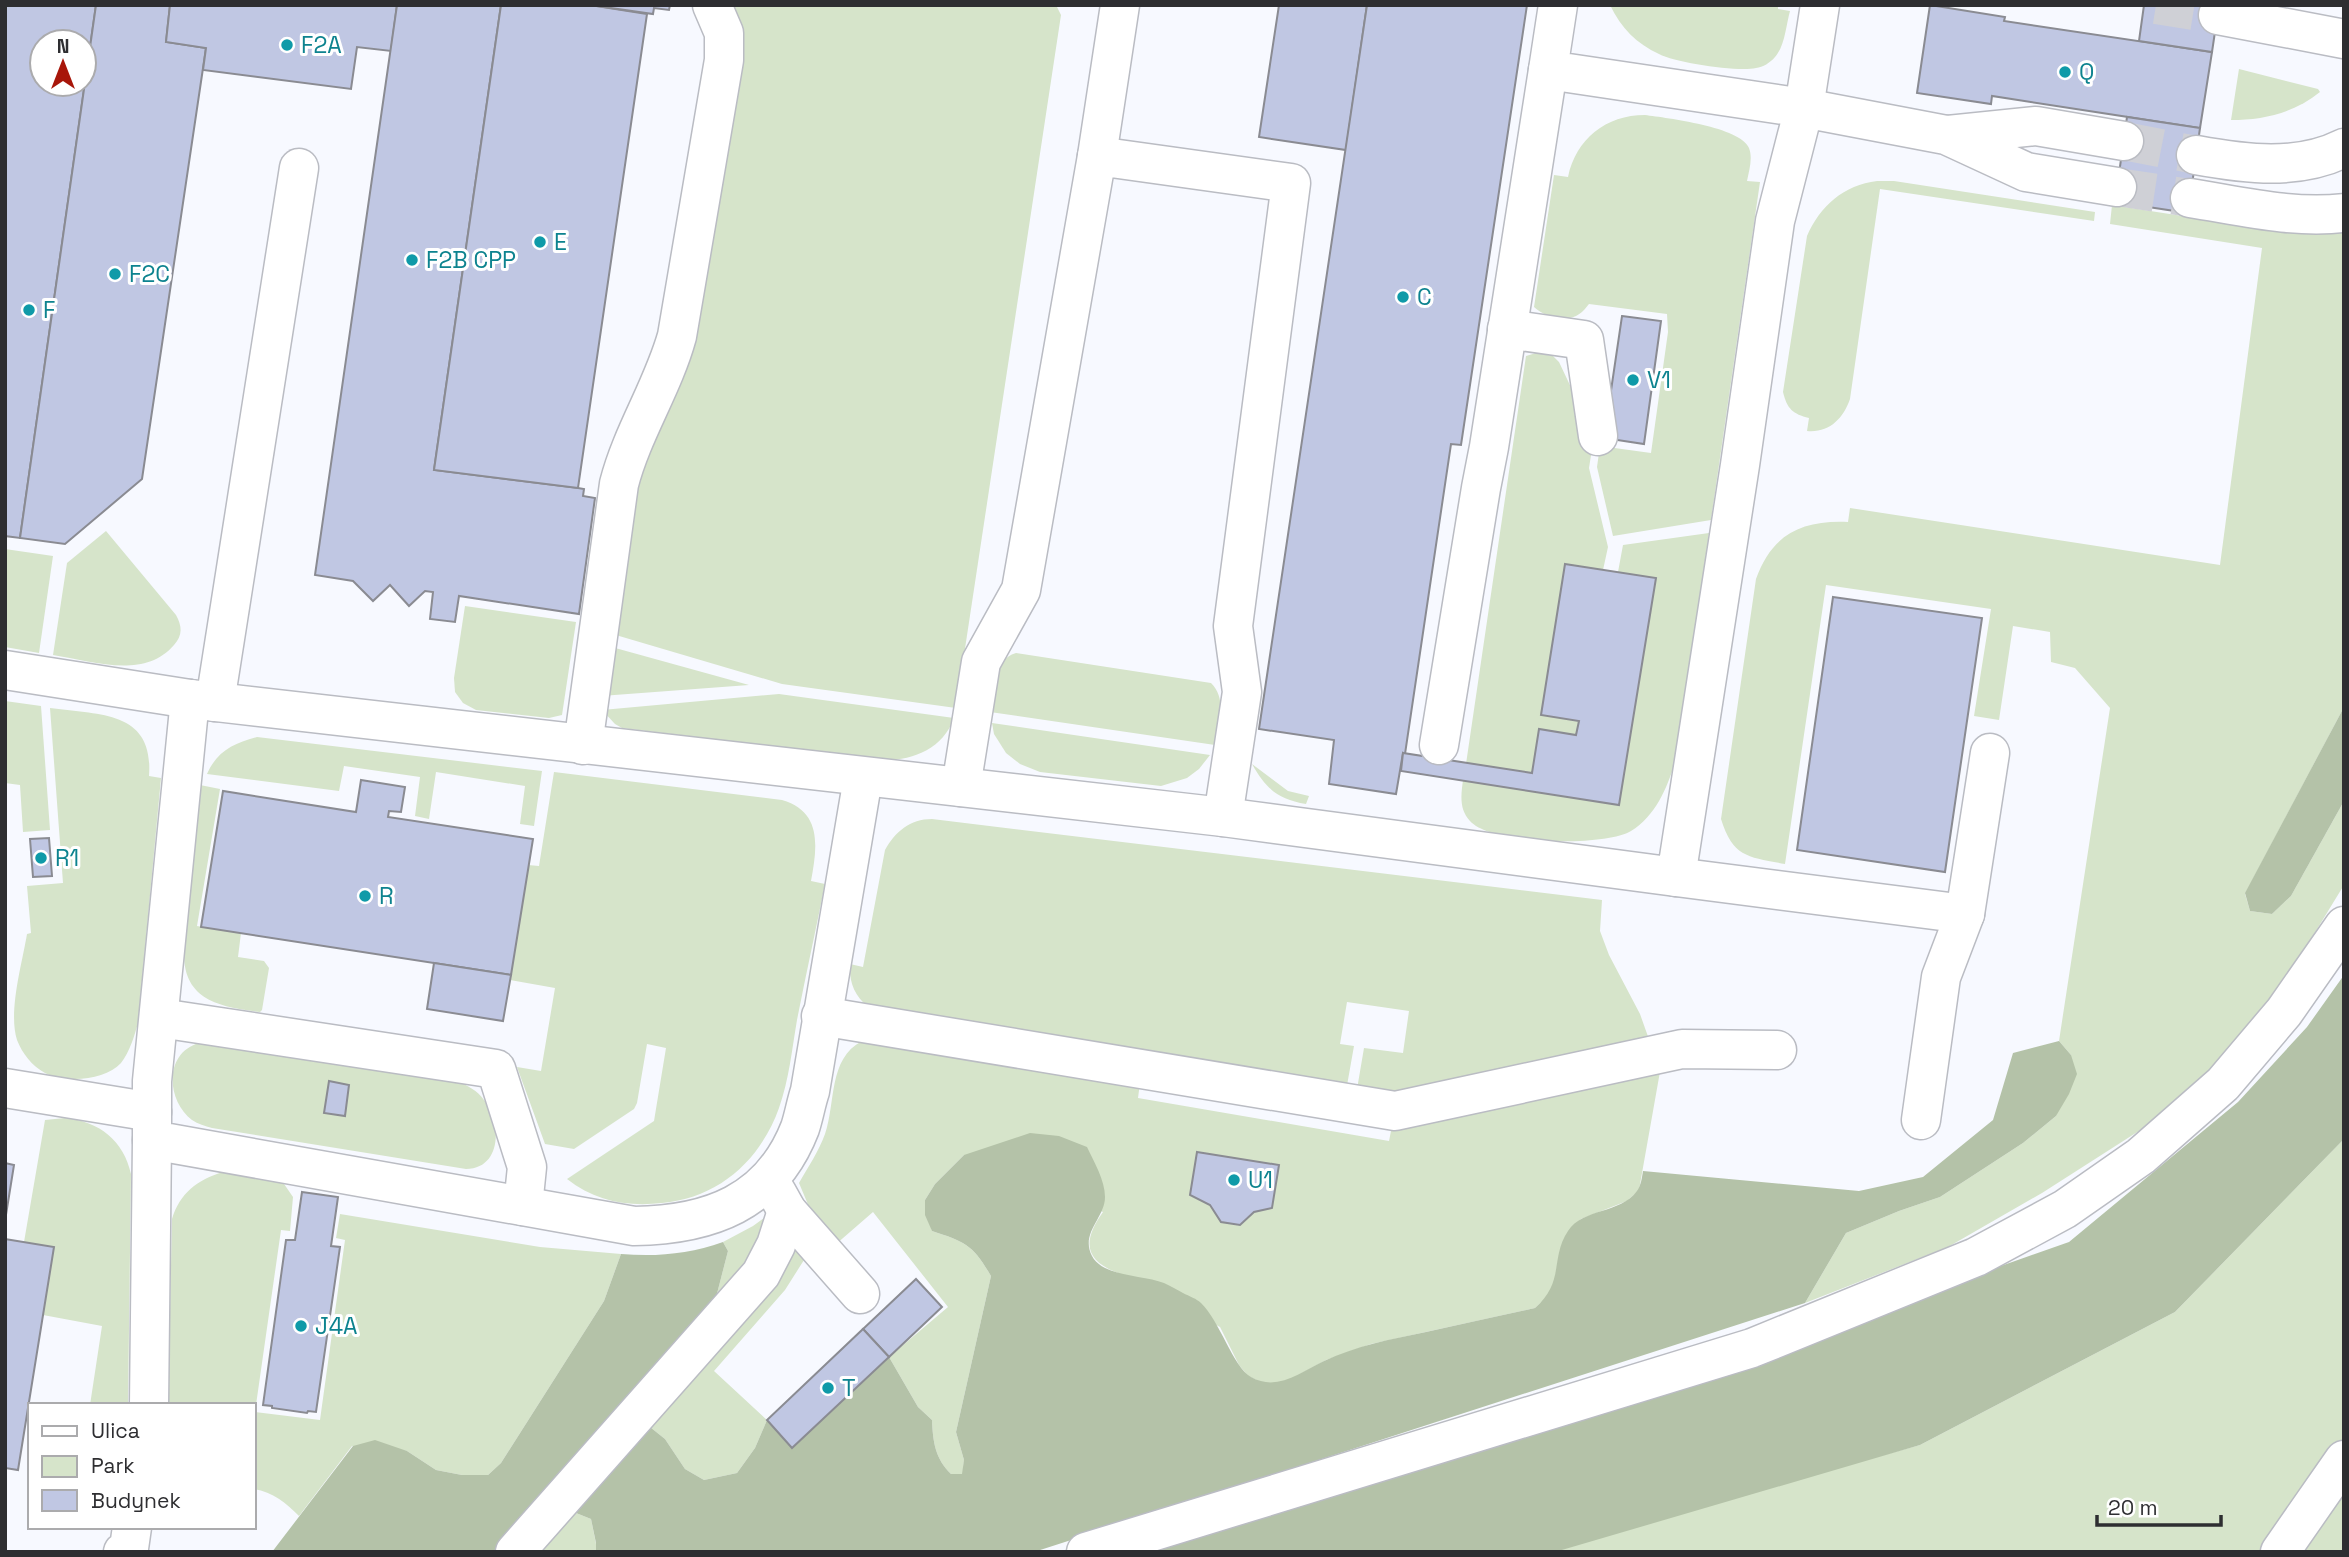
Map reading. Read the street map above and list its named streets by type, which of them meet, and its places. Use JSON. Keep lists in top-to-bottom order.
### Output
{
  "places": [
    "F2A",
    "Q",
    "E",
    "F2B CPP",
    "F2C",
    "C",
    "F",
    "V1",
    "R1",
    "R",
    "U1",
    "J4A",
    "T"
  ],
  "legend": ["Ulica", "Park", "Budynek"],
  "scale_bar": "20 m",
  "north": "top"
}
